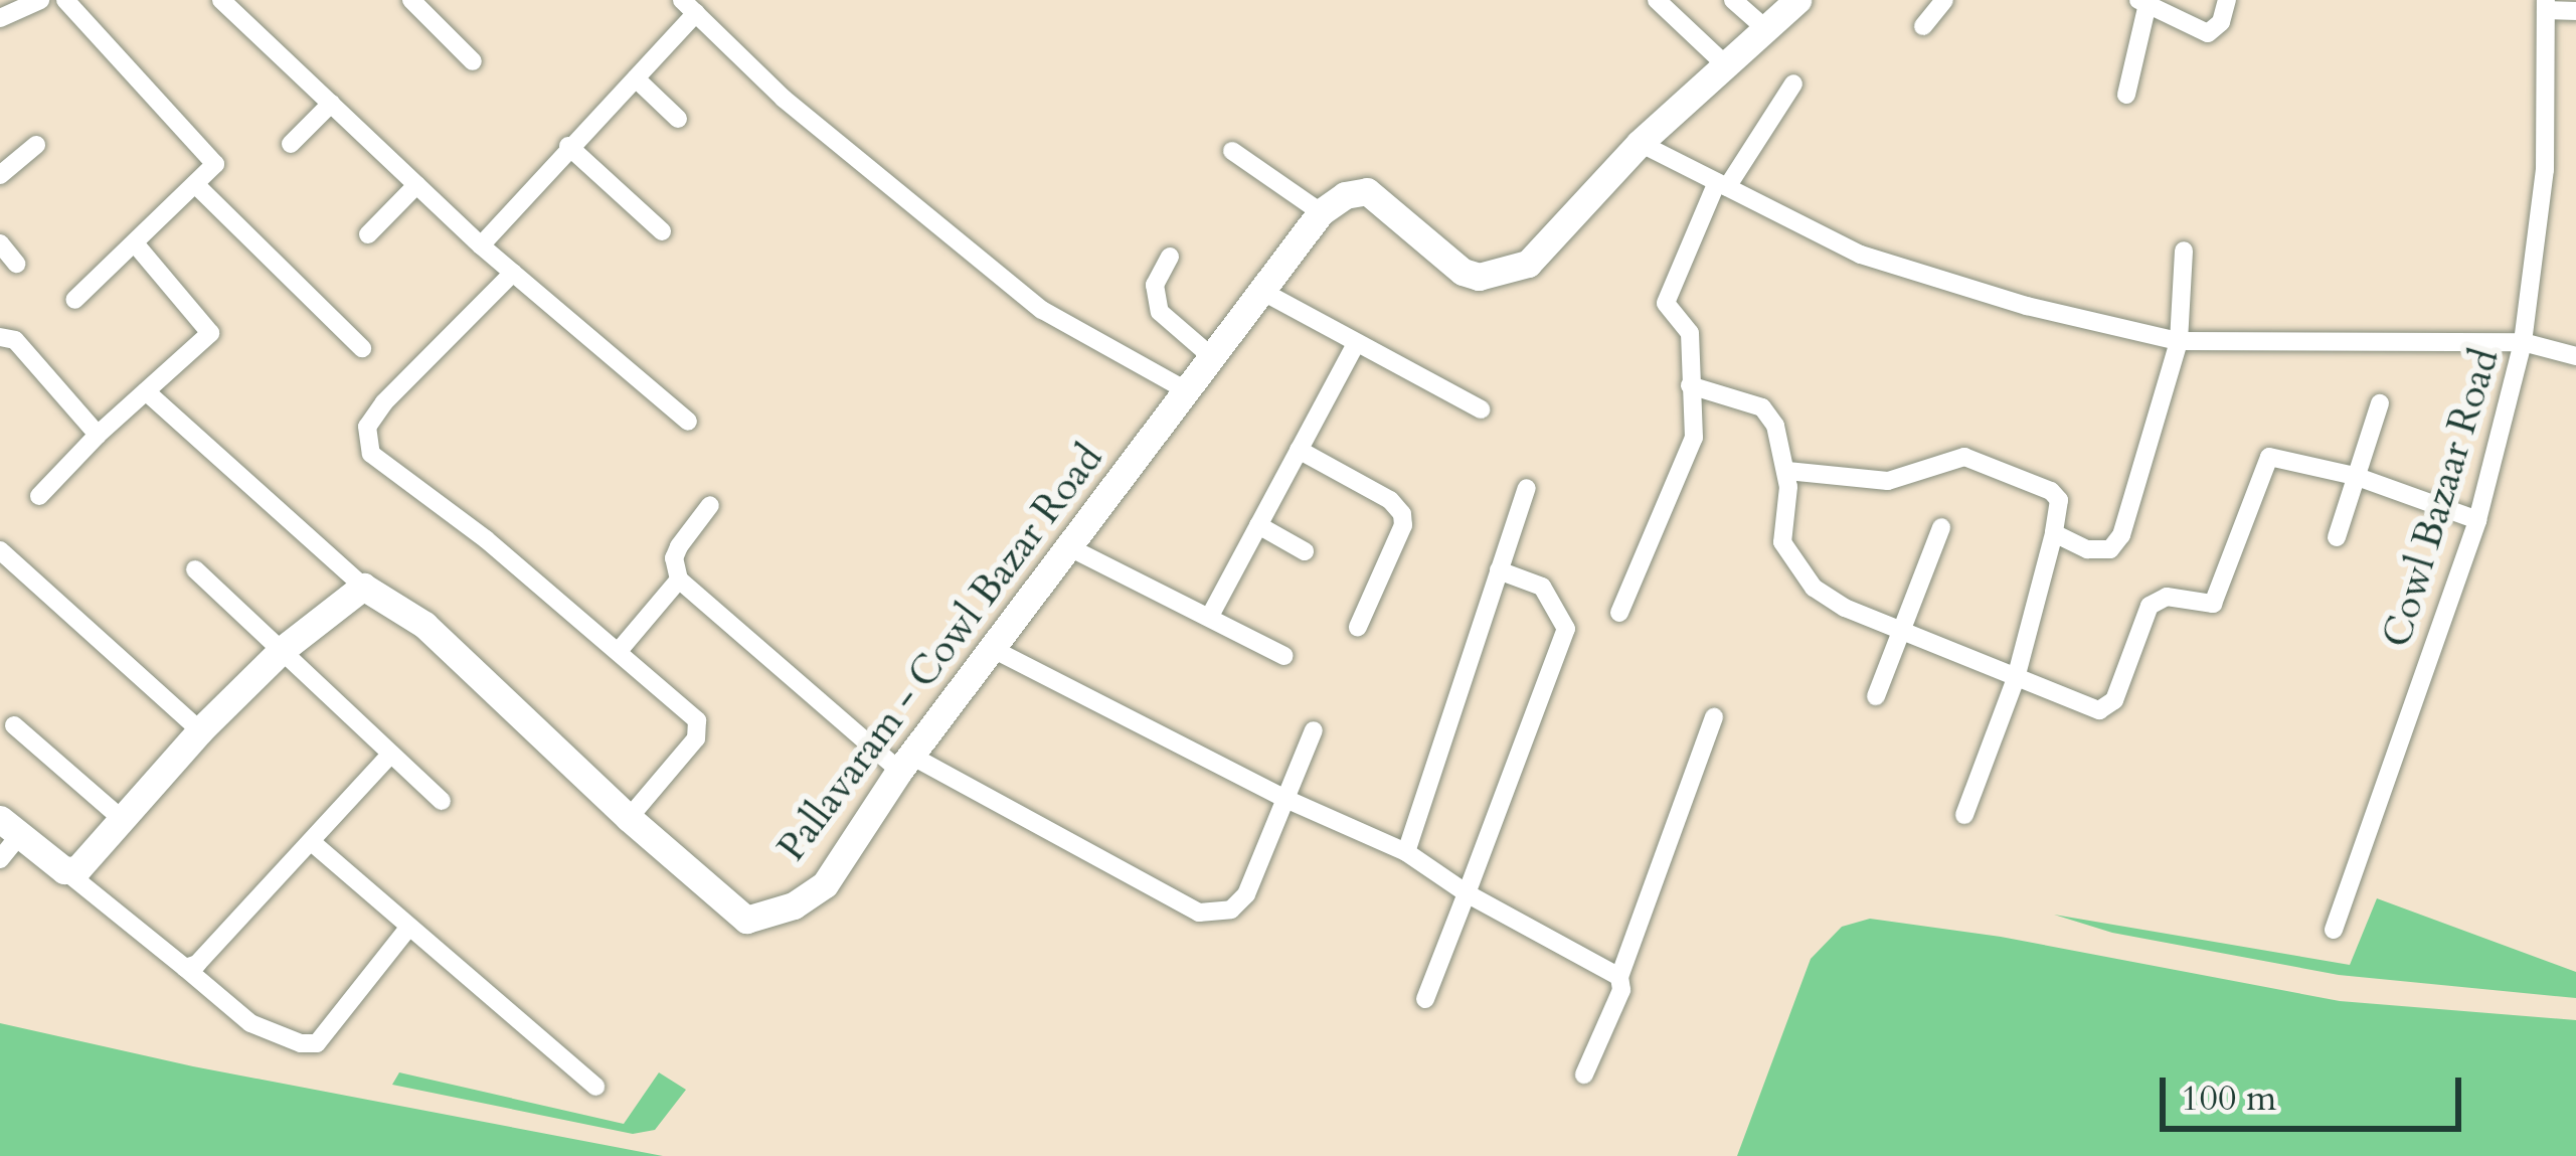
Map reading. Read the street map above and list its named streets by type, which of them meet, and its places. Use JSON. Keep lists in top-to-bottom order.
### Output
{
  "streets": {
    "street": ["Cowl Bazaar Road", "Pallavaram - Cowl Bazar Road"]
  },
  "scale_bar": "100 m"
}
